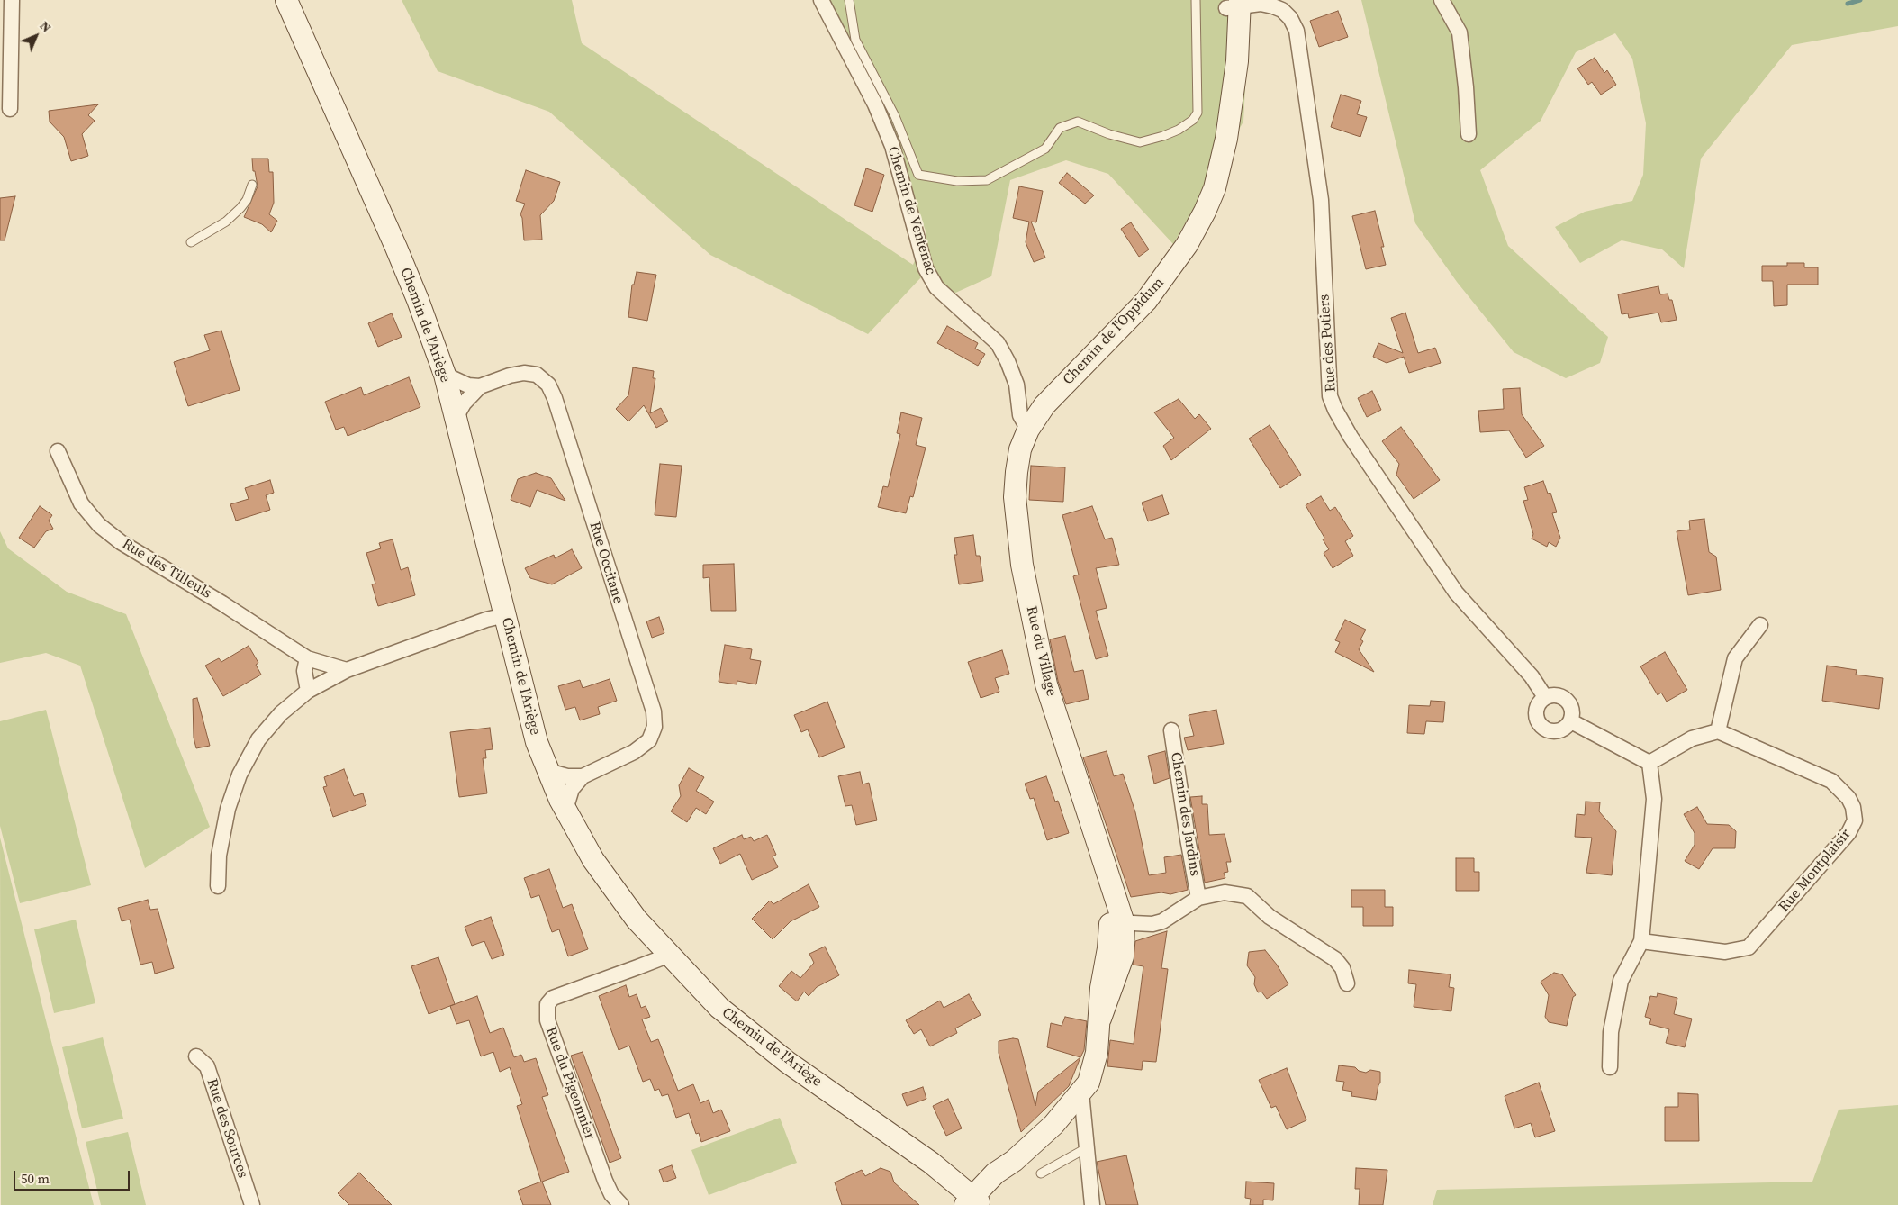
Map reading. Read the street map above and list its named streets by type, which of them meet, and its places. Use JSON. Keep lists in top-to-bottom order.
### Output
{
  "streets": {
    "street": [
      "Chemin de Ventenac",
      "Chemin de l'Ariège",
      "Chemin de l'Oppidum",
      "Rue des Potiers",
      "Rue Occitane",
      "Rue des Tilleuls",
      "Rue du Village",
      "Chemin des Jardins",
      "Rue Montplaisir",
      "Rue du Pigeonnier",
      "Rue des Sources"
    ]
  },
  "crossings": [
    ["Chemin de Ventenac", "Chemin de l'Oppidum"],
    ["Chemin de Ventenac", "Rue du Village"],
    ["Chemin de l'Ariège", "Rue Occitane"],
    ["Chemin de l'Ariège", "Rue du Village"],
    ["Chemin de l'Ariège", "Rue du Pigeonnier"],
    ["Chemin de l'Oppidum", "Rue des Potiers"],
    ["Chemin de l'Oppidum", "Rue du Village"]
  ],
  "scale_bar": "50 m",
  "north": "top right"
}
